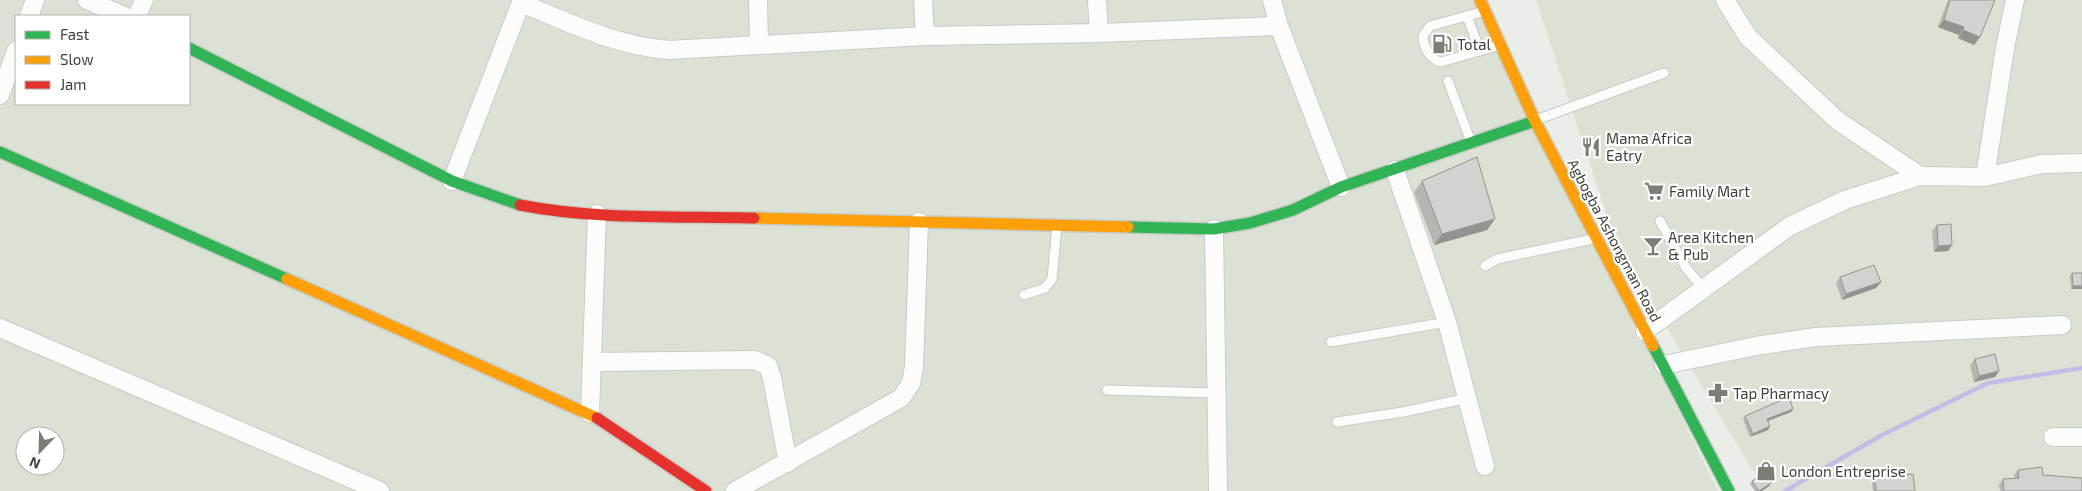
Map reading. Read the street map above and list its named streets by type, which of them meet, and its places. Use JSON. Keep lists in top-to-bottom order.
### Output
{
  "streets": {
    "street": ["Agbogba Ashongman Road"]
  },
  "places": {
    "fuel station": ["Total"],
    "restaurant": ["Mama Africa Eatry"],
    "supermarket": ["Family Mart"],
    "bar": ["Area Kitchen & Pub"],
    "pharmacy": ["Tap Pharmacy"],
    "shop": ["London Entreprise"]
  },
  "legend": ["Fast", "Slow", "Jam"],
  "north": "bottom left"
}
